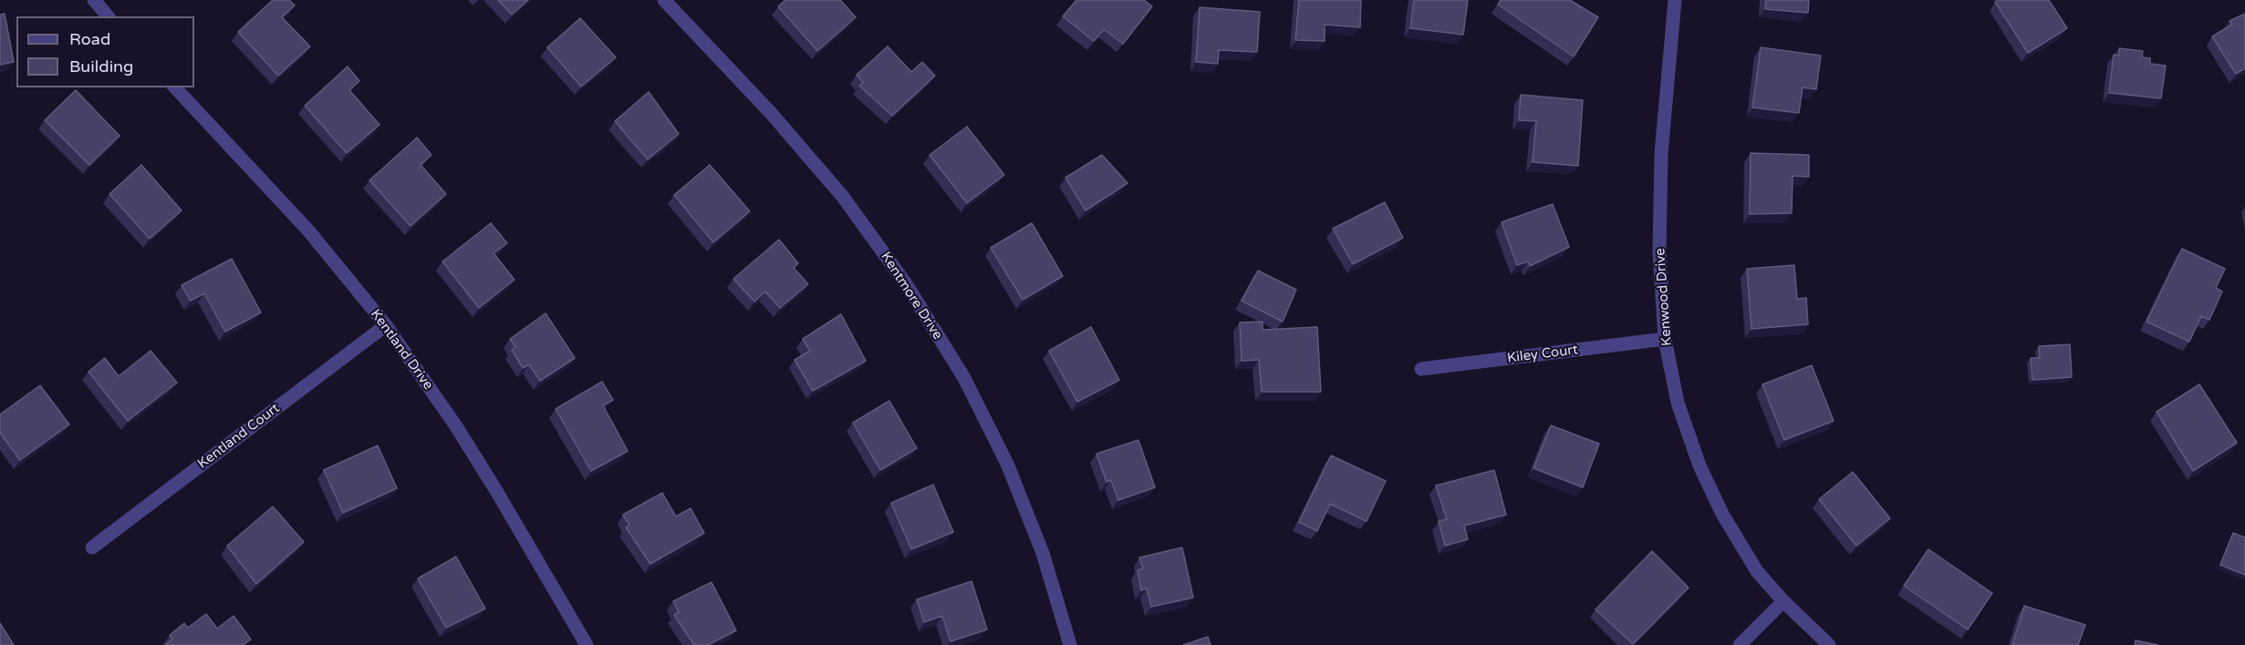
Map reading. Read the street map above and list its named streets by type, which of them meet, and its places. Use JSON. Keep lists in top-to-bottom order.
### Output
{
  "streets": {
    "street": [
      "Kentmore Drive",
      "Kenwood Drive",
      "Kentland Drive",
      "Kiley Court",
      "Kentland Court"
    ]
  },
  "crossings": [
    ["Kenwood Drive", "Kiley Court"],
    ["Kentland Drive", "Kentland Court"]
  ],
  "legend": ["Road", "Building"]
}
